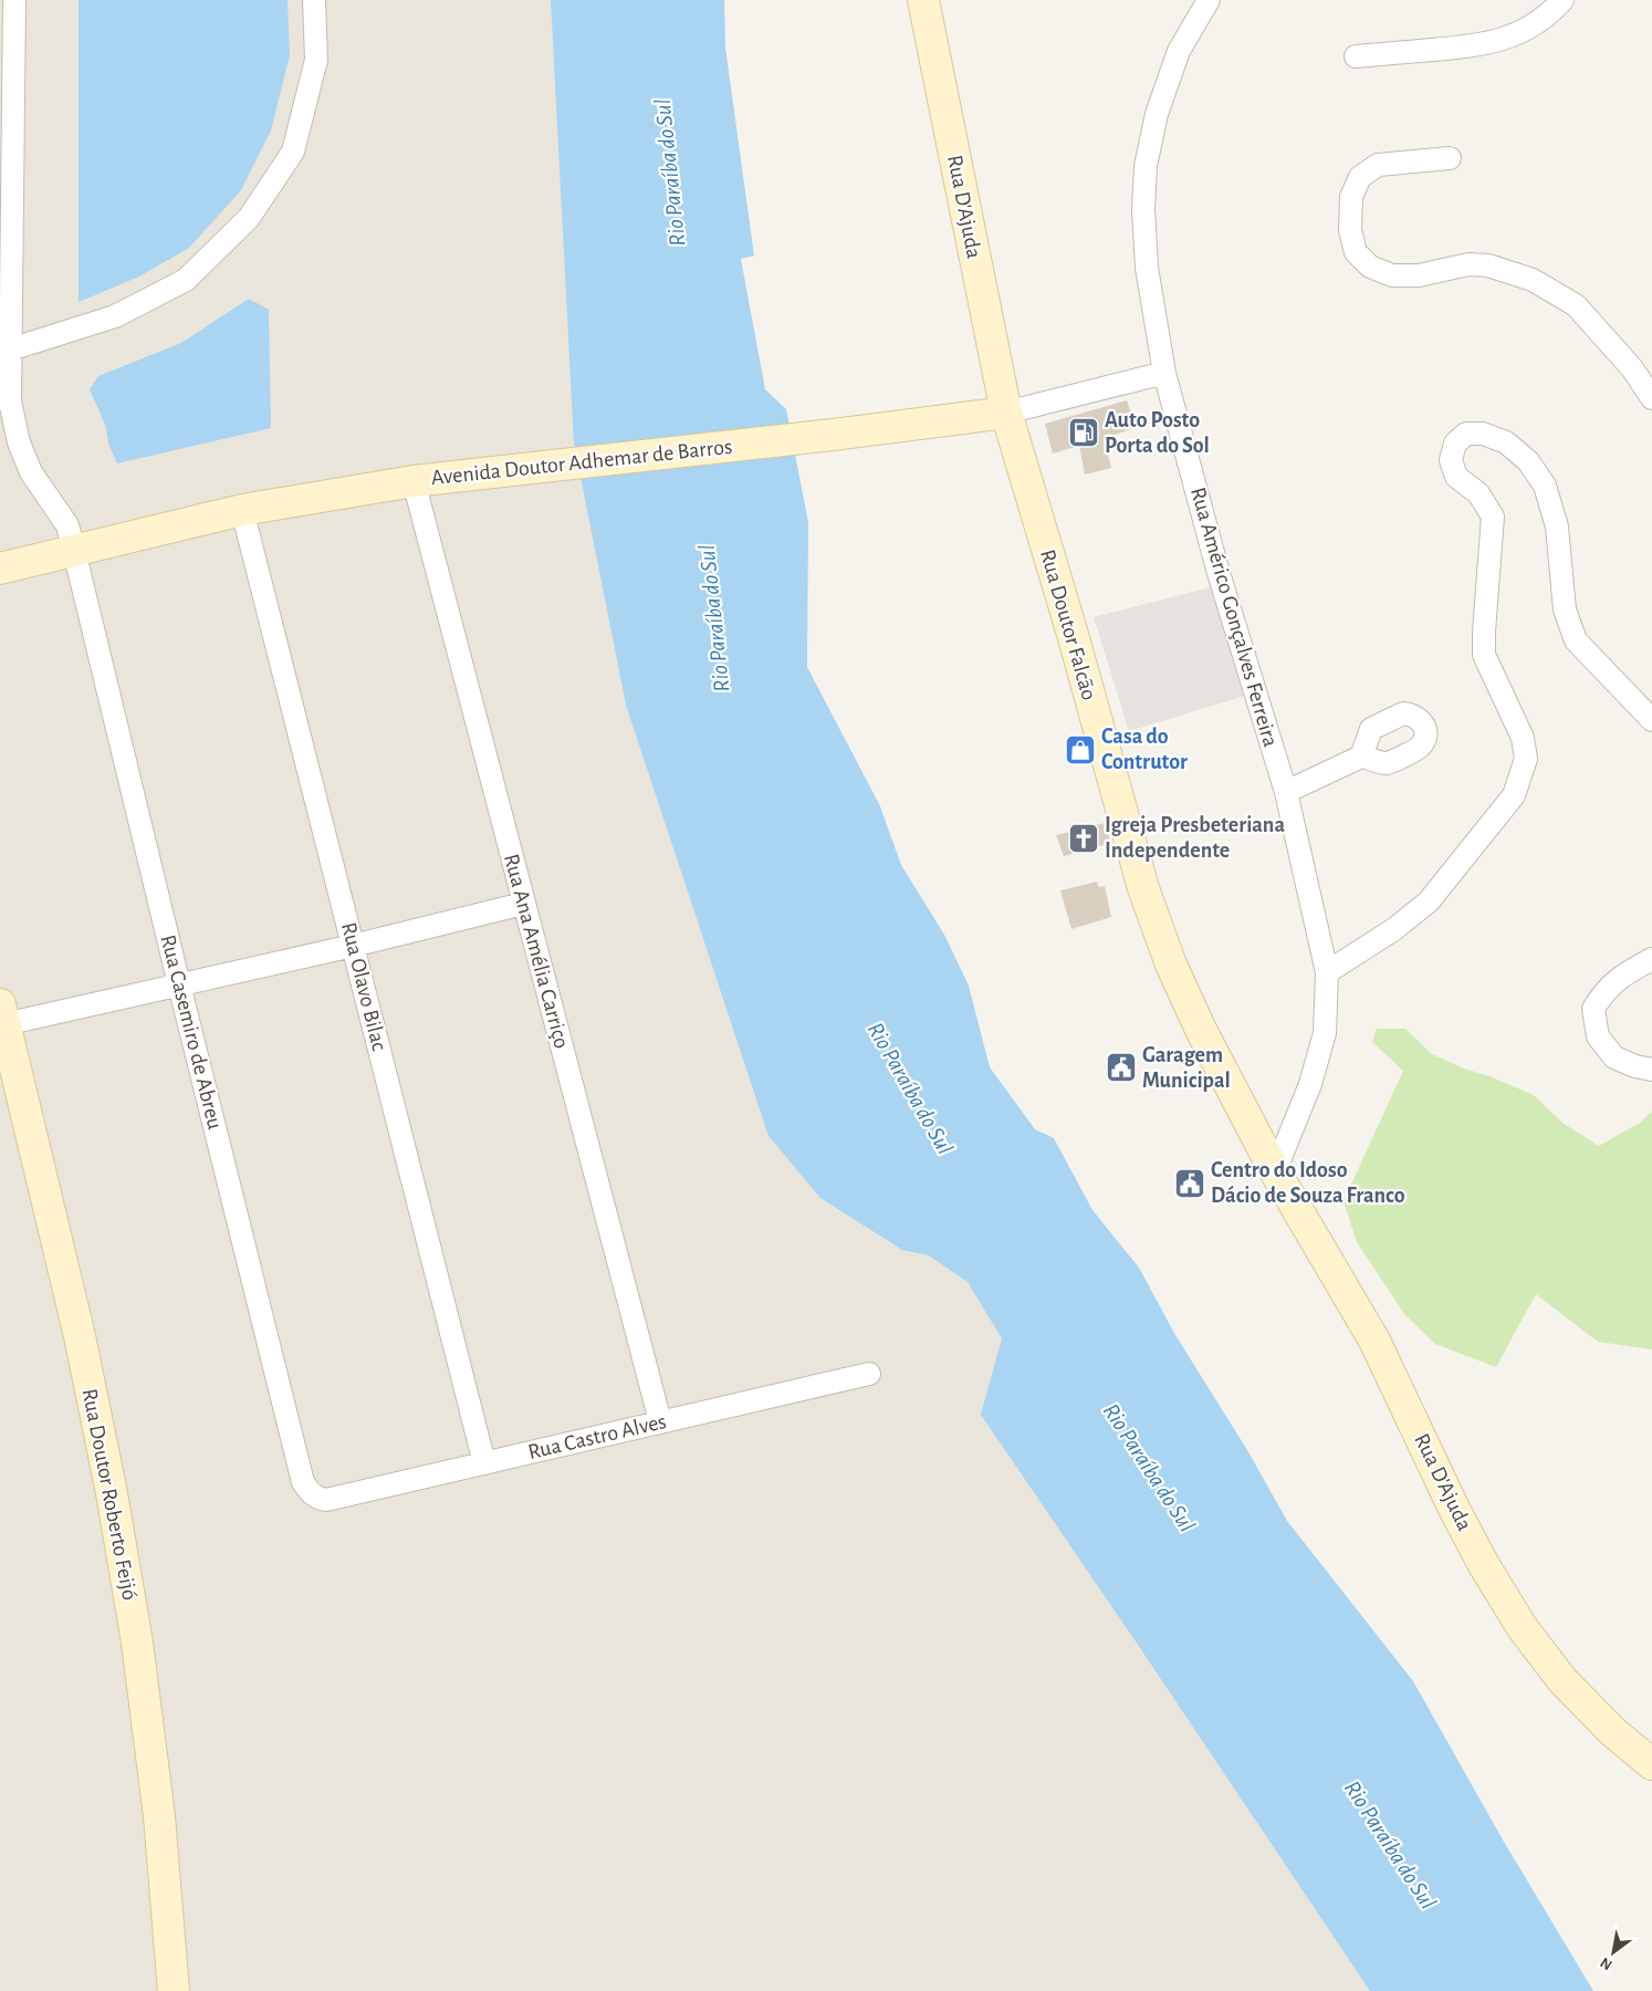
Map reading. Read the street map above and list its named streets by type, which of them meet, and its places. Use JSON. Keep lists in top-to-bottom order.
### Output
{
  "streets": {
    "main road": [
      "Rua D'Ajuda",
      "Avenida Doutor Adhemar de Barros",
      "Rua Doutor Falcão",
      "Rua Doutor Roberto Feijó"
    ],
    "street": [
      "Rua Américo Gonçalves Ferreira",
      "Rua Ana Amélia Carriço",
      "Rua Olavo Bilac",
      "Rua Casemiro de Abreu",
      "Rua Castro Alves"
    ]
  },
  "crossings": [
    ["Rua D'Ajuda", "Avenida Doutor Adhemar de Barros"],
    ["Rua D'Ajuda", "Rua Américo Gonçalves Ferreira"],
    ["Rua D'Ajuda", "Rua Doutor Falcão"],
    ["Avenida Doutor Adhemar de Barros", "Rua Américo Gonçalves Ferreira"],
    ["Avenida Doutor Adhemar de Barros", "Rua Doutor Falcão"],
    ["Avenida Doutor Adhemar de Barros", "Rua Ana Amélia Carriço"],
    ["Avenida Doutor Adhemar de Barros", "Rua Olavo Bilac"],
    ["Avenida Doutor Adhemar de Barros", "Rua Casemiro de Abreu"],
    ["Rua Américo Gonçalves Ferreira", "Rua Doutor Falcão"],
    ["Rua Ana Amélia Carriço", "Rua Castro Alves"],
    ["Rua Olavo Bilac", "Rua Castro Alves"],
    ["Rua Casemiro de Abreu", "Rua Castro Alves"]
  ],
  "water": ["Rio Paraíba do Sul"],
  "places": {
    "fuel station": ["Auto Posto Porta do Sol"],
    "shop": ["Casa do Contrutor"],
    "church": ["Igreja Presbeteriana Independente"],
    "public building": ["Garagem Municipal", "Centro do Idoso Dácio de Souza Franco"]
  },
  "north": "bottom left"
}
